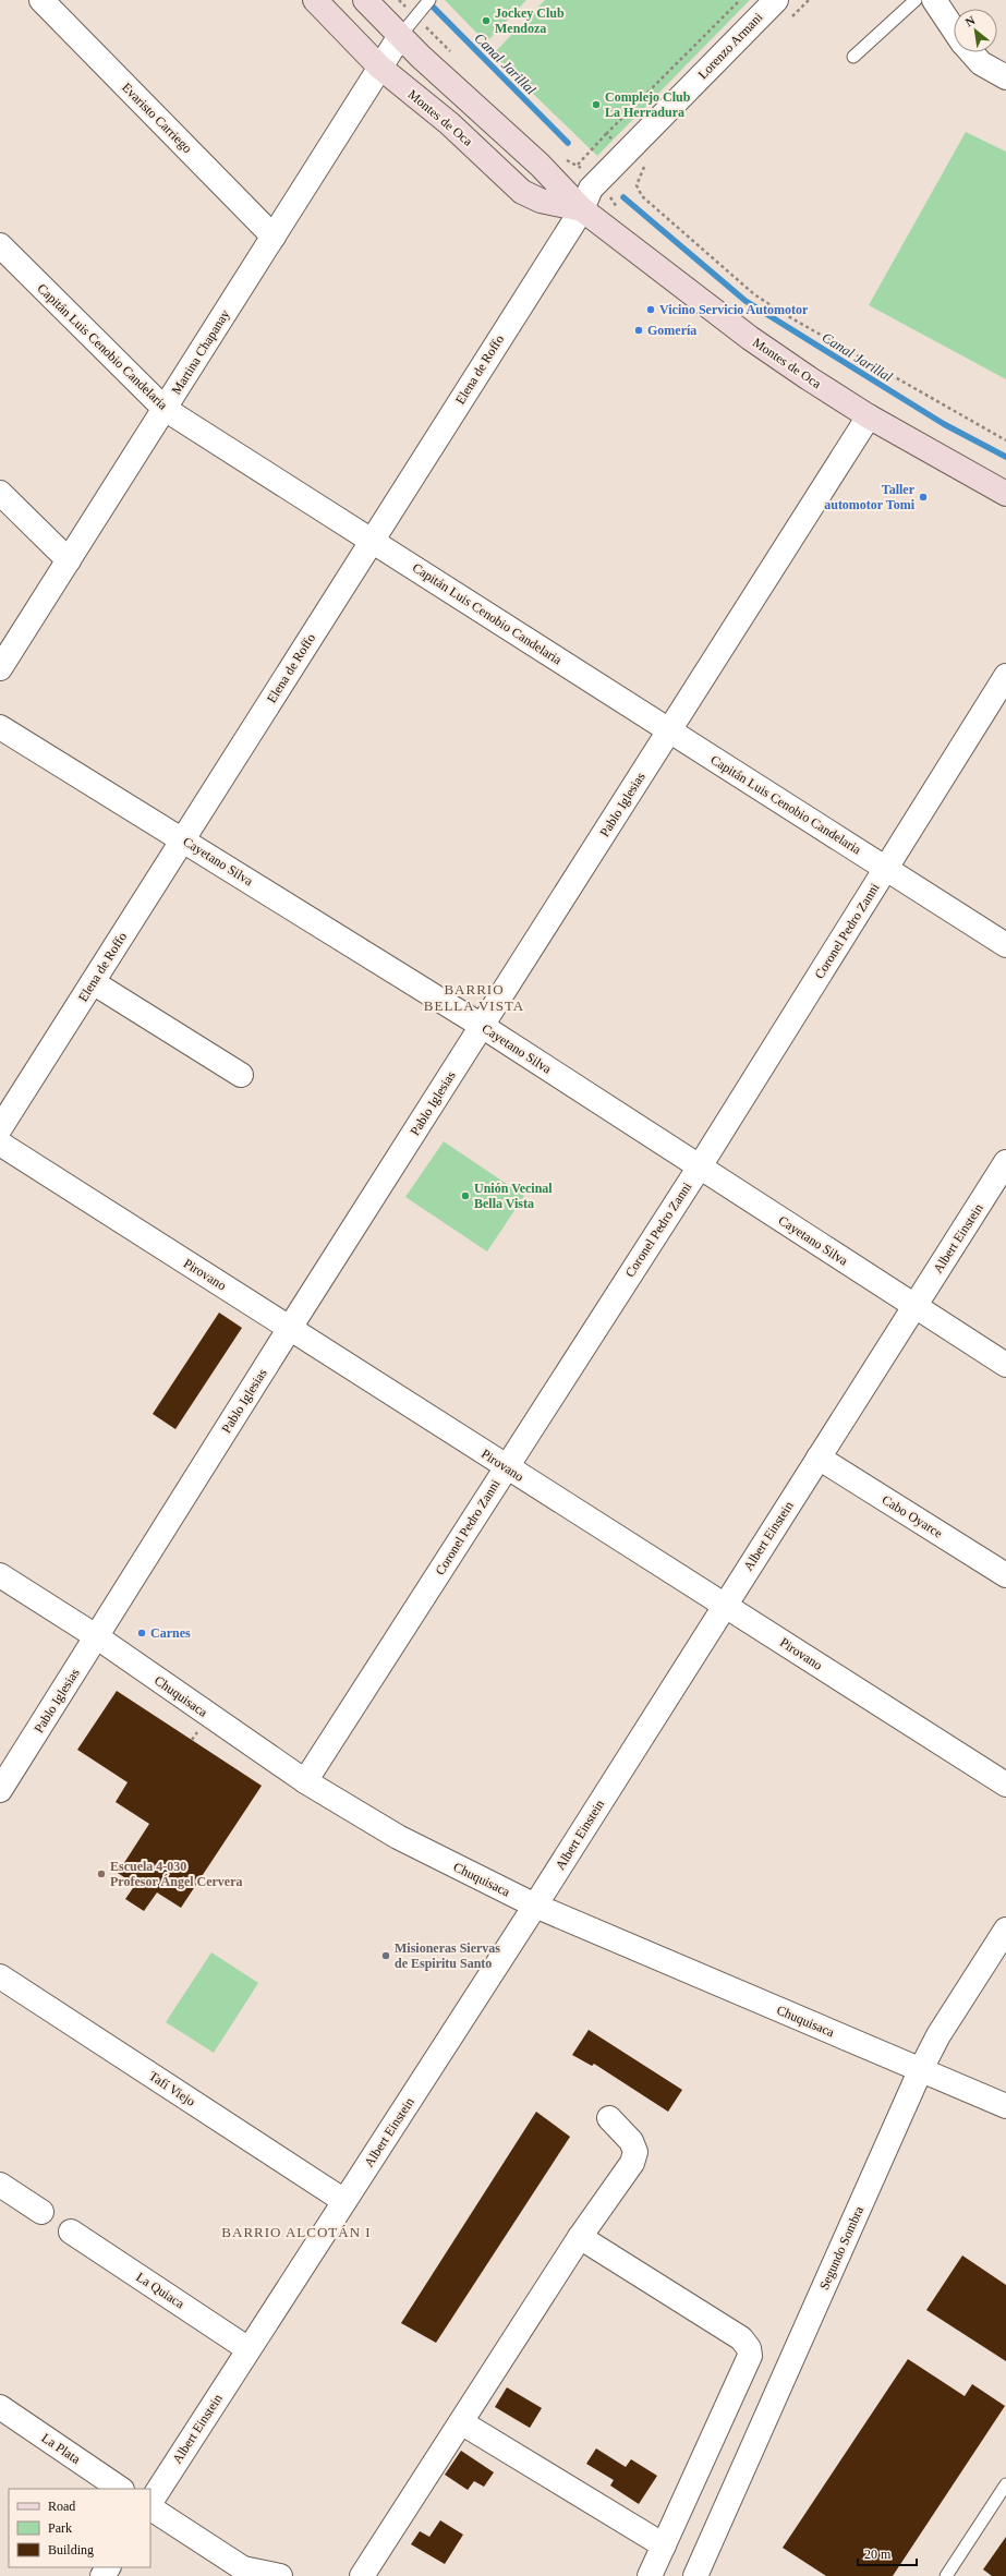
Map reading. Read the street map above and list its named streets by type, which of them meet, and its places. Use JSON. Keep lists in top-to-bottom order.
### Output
{
  "streets": {
    "main road": ["Montes de Oca"],
    "street": [
      "Lorenzo Armani",
      "Evaristo Carriego",
      "Capitán Luis Cenobio Candelaria",
      "Martina Chapanay",
      "Elena de Roffo",
      "Pablo Iglesias",
      "Cayetano Silva",
      "Coronel Pedro Zanni",
      "Albert Einstein",
      "Pirovano",
      "Cabo Oyarce",
      "Chuquisaca",
      "Tafí Viejo",
      "Segundo Sombra",
      "La Quiaca",
      "La Plata"
    ]
  },
  "crossings": [
    ["Lorenzo Armani", "Montes de Oca"],
    ["Lorenzo Armani", "Elena de Roffo"],
    ["Evaristo Carriego", "Martina Chapanay"],
    ["Montes de Oca", "Martina Chapanay"],
    ["Montes de Oca", "Elena de Roffo"],
    ["Montes de Oca", "Pablo Iglesias"],
    ["Capitán Luis Cenobio Candelaria", "Martina Chapanay"],
    ["Capitán Luis Cenobio Candelaria", "Elena de Roffo"],
    ["Capitán Luis Cenobio Candelaria", "Pablo Iglesias"],
    ["Capitán Luis Cenobio Candelaria", "Coronel Pedro Zanni"],
    ["Elena de Roffo", "Cayetano Silva"],
    ["Pablo Iglesias", "Cayetano Silva"],
    ["Pablo Iglesias", "Pirovano"],
    ["Pablo Iglesias", "Chuquisaca"],
    ["Cayetano Silva", "Coronel Pedro Zanni"],
    ["Cayetano Silva", "Albert Einstein"],
    ["Coronel Pedro Zanni", "Pirovano"],
    ["Coronel Pedro Zanni", "Chuquisaca"],
    ["Albert Einstein", "Pirovano"],
    ["Albert Einstein", "Cabo Oyarce"],
    ["Albert Einstein", "Chuquisaca"],
    ["Albert Einstein", "Tafí Viejo"],
    ["Albert Einstein", "La Quiaca"],
    ["Chuquisaca", "Segundo Sombra"]
  ],
  "districts": ["BARRIO BELLA VISTA", "BARRIO ALCOTÁN I"],
  "water": ["Canal Jarillal"],
  "places": [
    "Jockey Club Mendoza",
    "Complejo Club La Herradura",
    "Vicino Servicio Automotor",
    "Gomería",
    "Taller automotor Tomi",
    "Unión Vecinal Bella Vista",
    "Carnes",
    "Escuela 4-030 Profesor Ángel Cervera",
    "Misioneras Siervas de Espiritu Santo"
  ],
  "legend": ["Road", "Park", "Building"],
  "scale_bar": "20 m",
  "north": "top left"
}
